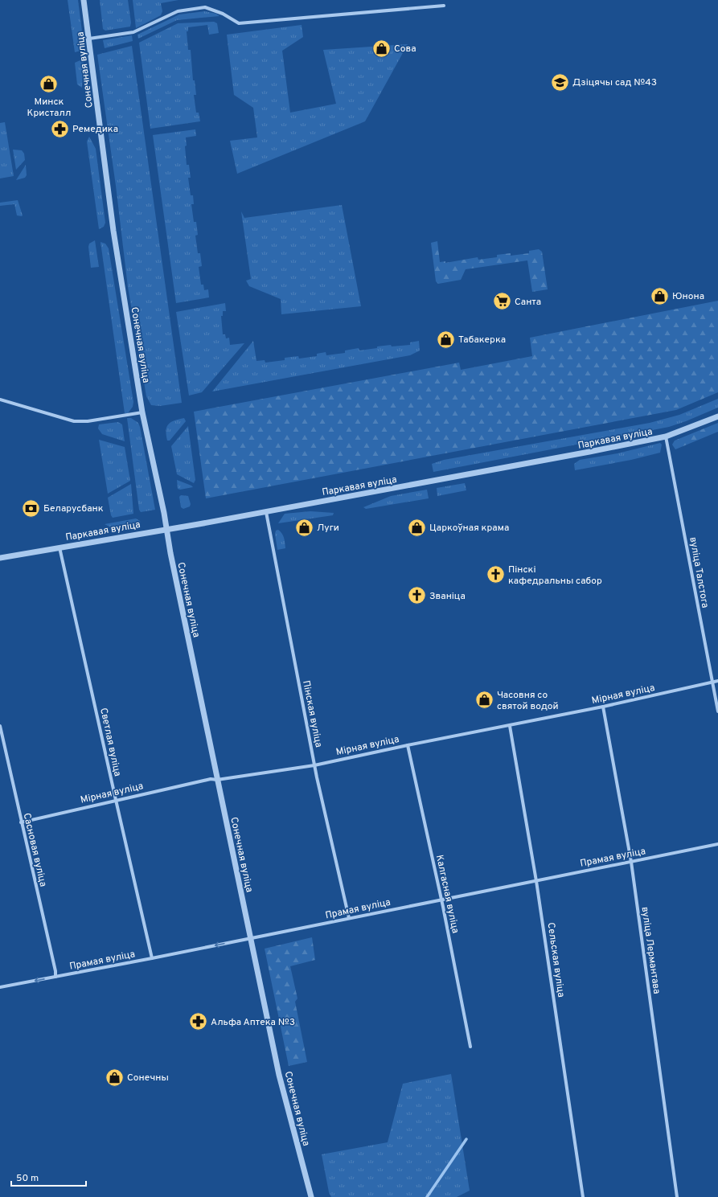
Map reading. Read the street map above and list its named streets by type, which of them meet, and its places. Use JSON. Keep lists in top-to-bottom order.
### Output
{
  "streets": {
    "street": [
      "Сонечная вуліца",
      "Паркавая вуліца",
      "вуліца Талстога",
      "Мірная вуліца",
      "Пінская вуліца",
      "Светлая вуліца",
      "Сасновая вуліца",
      "Прамая вуліца",
      "Калгасная вуліца",
      "вуліца Лермантава",
      "Сельская вуліца"
    ]
  },
  "crossings": [
    ["Сонечная вуліца", "Паркавая вуліца"],
    ["Сонечная вуліца", "Мірная вуліца"],
    ["Сонечная вуліца", "Прамая вуліца"],
    ["Паркавая вуліца", "вуліца Талстога"],
    ["Паркавая вуліца", "Пінская вуліца"],
    ["Паркавая вуліца", "Светлая вуліца"],
    ["вуліца Талстога", "Мірная вуліца"],
    ["Мірная вуліца", "Пінская вуліца"],
    ["Мірная вуліца", "Светлая вуліца"],
    ["Мірная вуліца", "Сасновая вуліца"],
    ["Мірная вуліца", "Калгасная вуліца"],
    ["Мірная вуліца", "вуліца Лермантава"],
    ["Мірная вуліца", "Сельская вуліца"],
    ["Пінская вуліца", "Прамая вуліца"],
    ["Светлая вуліца", "Прамая вуліца"],
    ["Сасновая вуліца", "Прамая вуліца"],
    ["Прамая вуліца", "Калгасная вуліца"],
    ["Прамая вуліца", "вуліца Лермантава"],
    ["Прамая вуліца", "Сельская вуліца"]
  ],
  "places": {
    "shop": [
      "Сова",
      "Минск Кристалл",
      "Юнона",
      "Табакерка",
      "Луги",
      "Царкоўная крама",
      "Часовня со святой водой",
      "Сонечны"
    ],
    "school or university": ["Дзіцячы сад №43"],
    "pharmacy": ["Ремедика", "Альфа Аптека №3"],
    "supermarket": ["Санта"],
    "bank": ["Беларусбанк"],
    "church": ["Пінскі кафедральны сабор", "Званіца"]
  },
  "scale_bar": "50 m"
}
